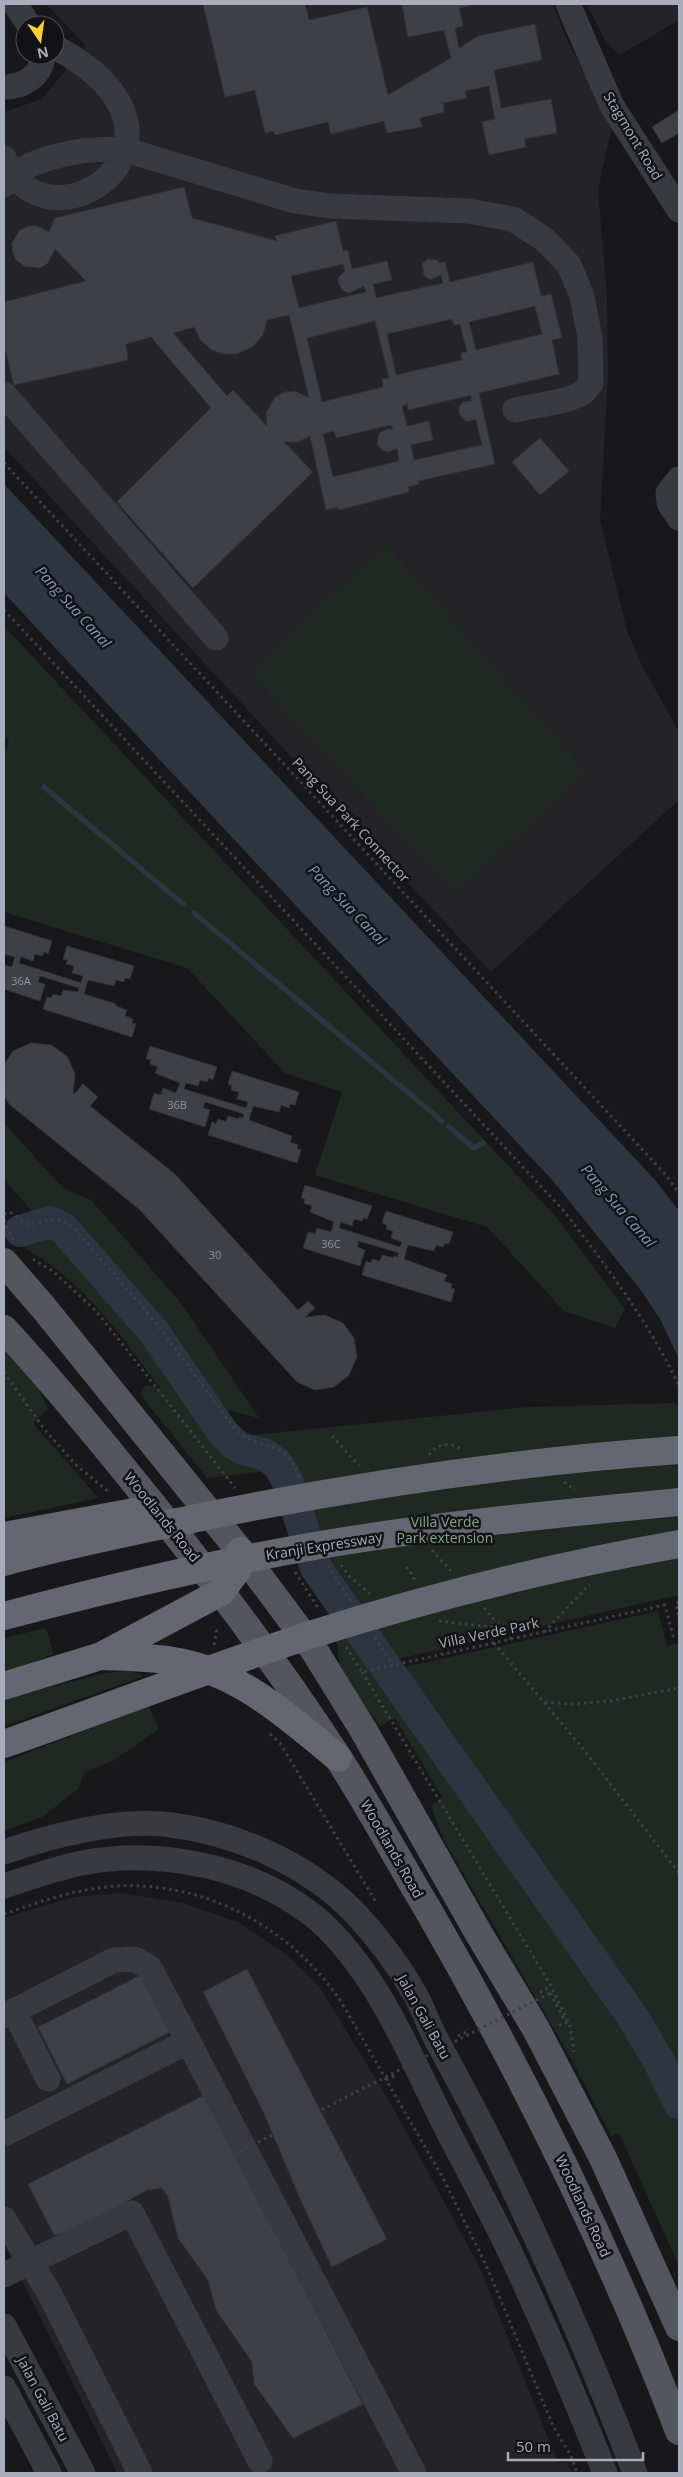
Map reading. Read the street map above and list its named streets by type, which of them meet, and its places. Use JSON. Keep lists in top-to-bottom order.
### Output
{
  "streets": {
    "highway": ["Kranji Expressway"],
    "main road": ["Woodlands Road"],
    "street": ["Stagmont Road", "Jalan Gali Batu"],
    "path": ["Pang Sua Park Connector", "Villa Verde Park"]
  },
  "water": ["Pang Sua Canal"],
  "parks": ["Villa Verde Park extension"],
  "house_numbers": [
    "36A",
    "36B",
    "36C",
    "30"
  ],
  "scale_bar": "50 m",
  "north": "bottom"
}
